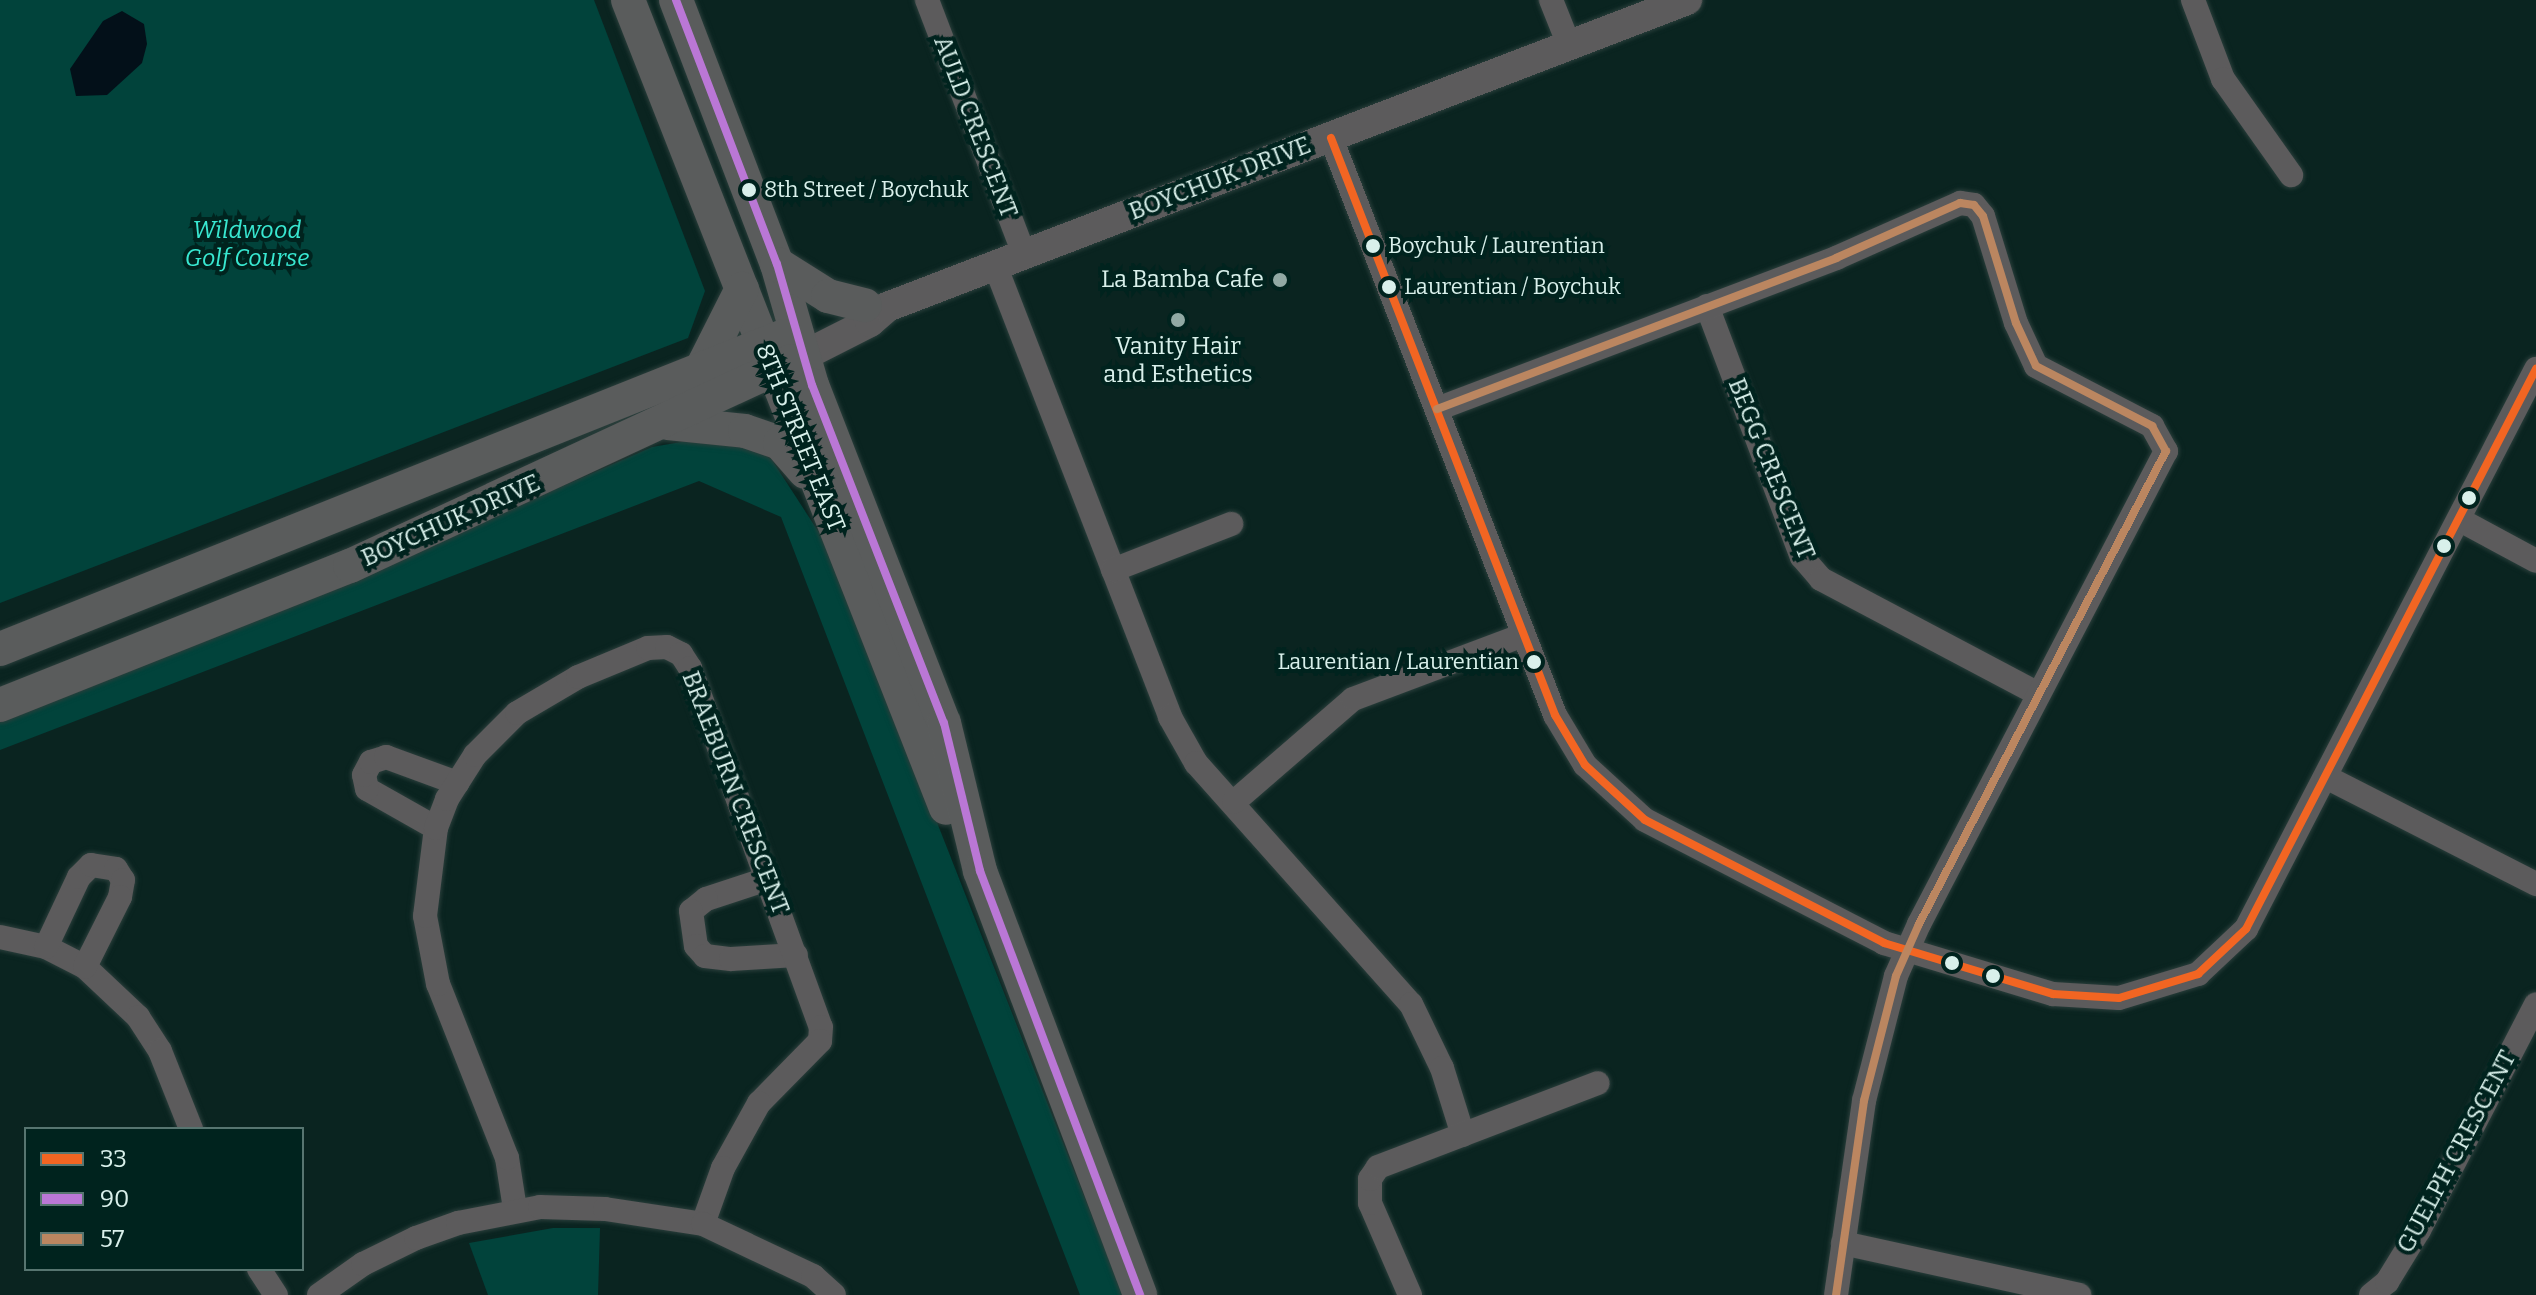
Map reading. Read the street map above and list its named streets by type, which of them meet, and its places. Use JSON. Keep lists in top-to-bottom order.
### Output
{
  "streets": {
    "main road": ["BOYCHUK DRIVE", "8TH STREET EAST"],
    "street": [
      "AULD CRESCENT",
      "BEGG CRESCENT",
      "BRAEBURN CRESCENT",
      "GUELPH CRESCENT"
    ]
  },
  "crossings": [
    ["AULD CRESCENT", "BOYCHUK DRIVE"],
    ["BOYCHUK DRIVE", "8TH STREET EAST"]
  ],
  "parks": ["Wildwood Golf Course"],
  "places": [
    "8th Street / Boychuk",
    "Boychuk / Laurentian",
    "La Bamba Cafe",
    "Laurentian / Boychuk",
    "Vanity Hair and Esthetics",
    "Laurentian / Laurentian"
  ],
  "lines": ["transit line 90", "transit line 33", "transit line 57"],
  "legend": ["33", "90", "57"]
}
